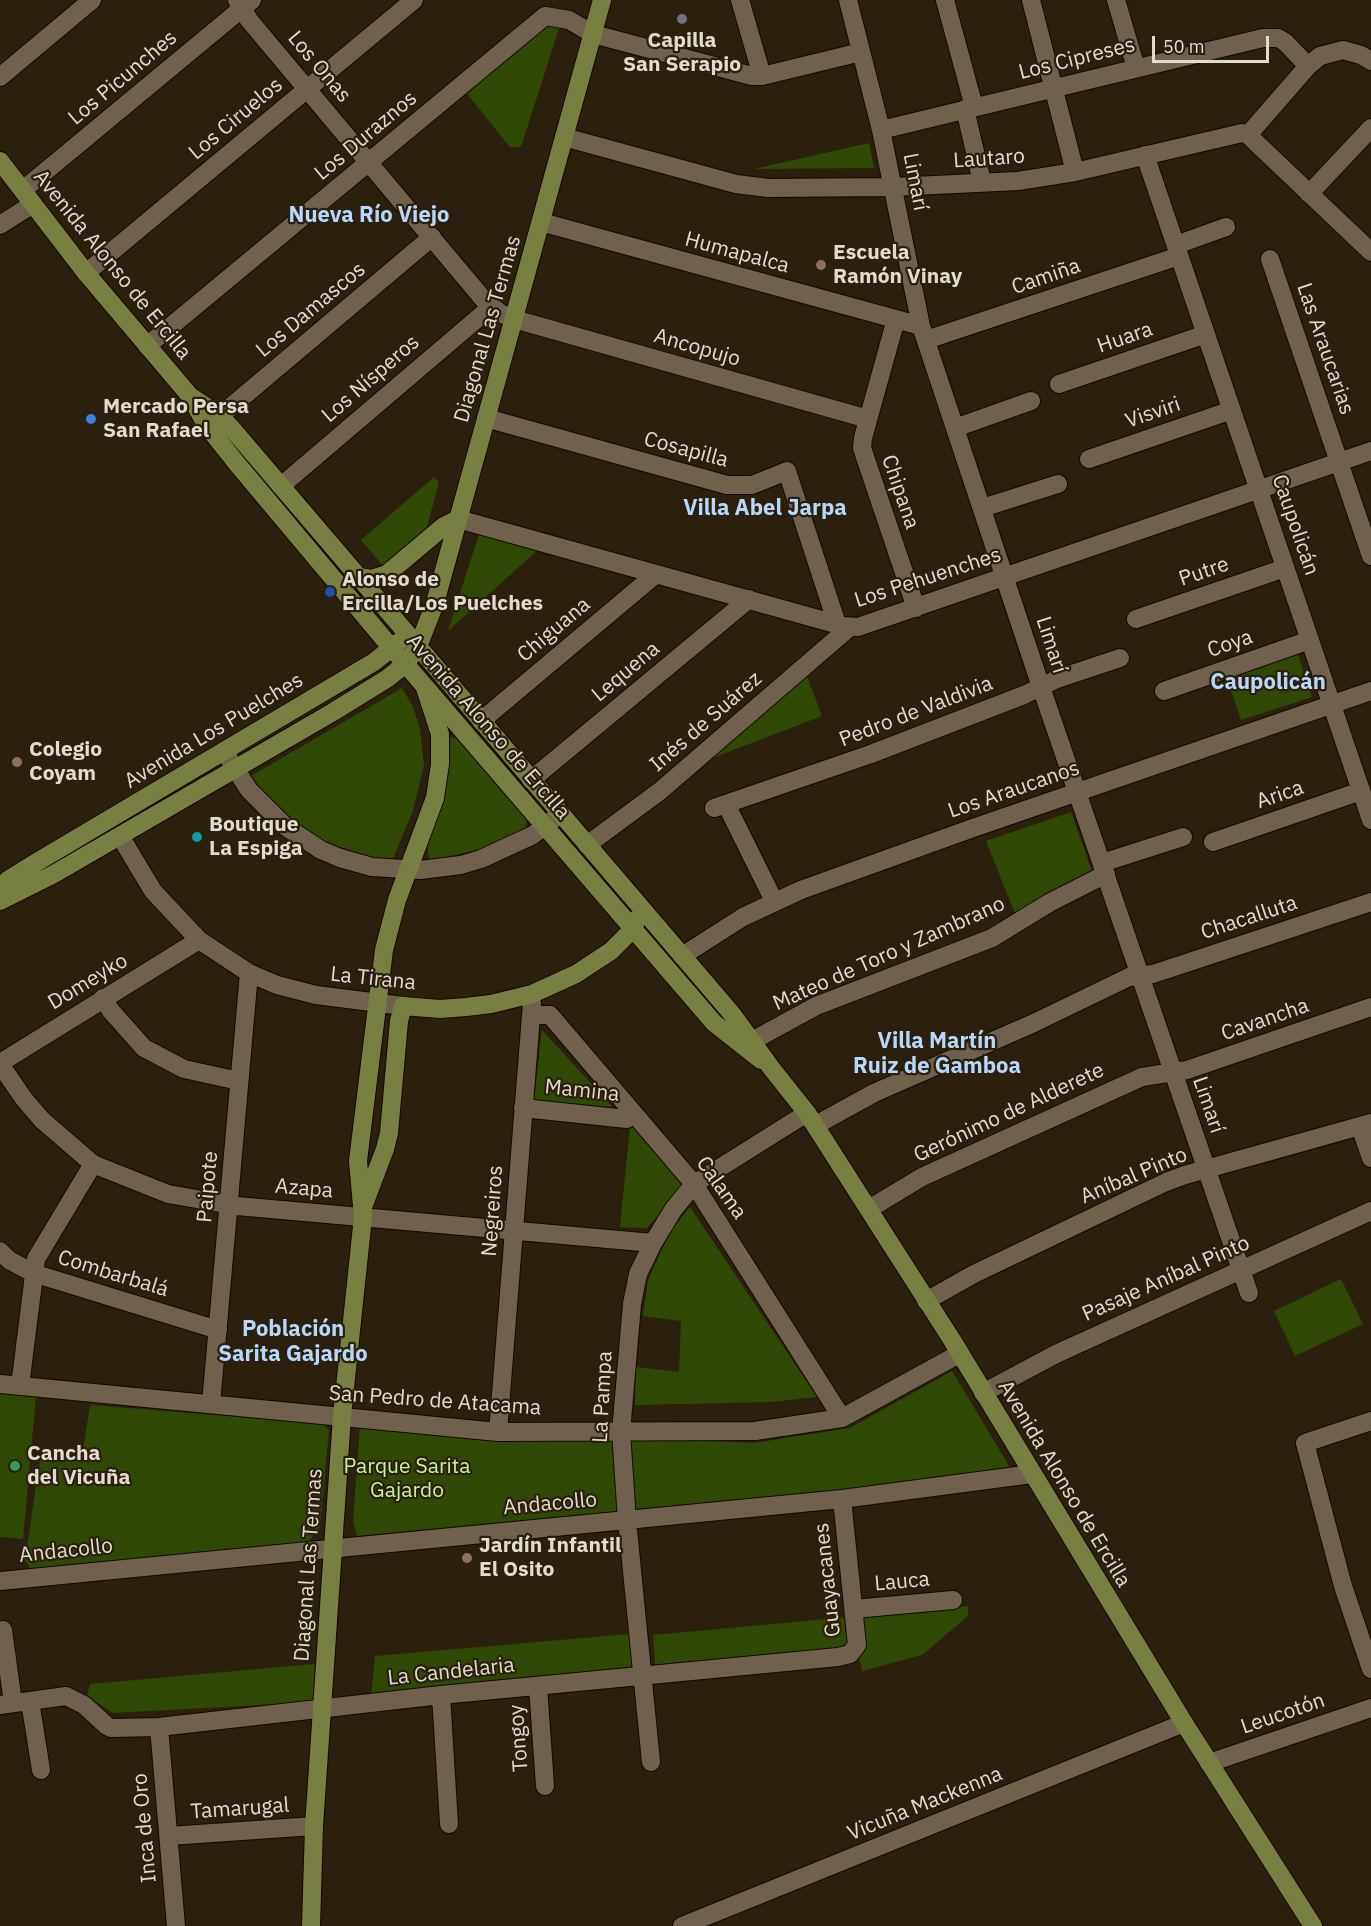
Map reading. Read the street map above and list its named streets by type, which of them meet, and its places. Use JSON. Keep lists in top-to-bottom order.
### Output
{
  "streets": {
    "main road": [
      "Avenida Alonso de Ercilla",
      "Diagonal Las Termas",
      "Avenida Los Puelches",
      "La Tirana"
    ],
    "street": [
      "Los Cipreses",
      "Los Onas",
      "Los Picunches",
      "Los Ciruelos",
      "Los Duraznos",
      "Lautaro",
      "Limarí",
      "Humapalca",
      "Camiña",
      "Los Damascos",
      "Huara",
      "Ancopujo",
      "Las Araucarias",
      "Los Nísperos",
      "Visviri",
      "Cosapilla",
      "Chipana",
      "Caupolicán",
      "Putre",
      "Los Pehuenches",
      "Chiguana",
      "Coya",
      "Lequena",
      "Pedro de Valdivia",
      "Inés de Suárez",
      "Los Araucanos",
      "Arica",
      "Chacalluta",
      "Mateo de Toro y Zambrano",
      "Domeyko",
      "Cavancha",
      "Mamina",
      "Gerónimo de Alderete",
      "Aníbal Pinto",
      "Paipote",
      "Calama",
      "Azapa",
      "Negreiros",
      "Combarbalá",
      "Pasaje Aníbal Pinto",
      "La Pampa",
      "San Pedro de Atacama",
      "Andacollo",
      "Guayacanes",
      "Lauca",
      "La Candelaria",
      "Leucotón",
      "Tongoy",
      "Vicuña Mackenna",
      "Tamarugal",
      "Inca de Oro"
    ]
  },
  "crossings": [
    ["Los Cipreses", "Limarí"],
    ["Los Onas", "Los Picunches"],
    ["Los Onas", "Los Ciruelos"],
    ["Los Onas", "Los Duraznos"],
    ["Los Onas", "Los Damascos"],
    ["Los Onas", "Diagonal Las Termas"],
    ["Los Onas", "Ancopujo"],
    ["Los Onas", "Los Nísperos"],
    ["Los Picunches", "Avenida Alonso de Ercilla"],
    ["Los Ciruelos", "Avenida Alonso de Ercilla"],
    ["Los Duraznos", "Avenida Alonso de Ercilla"],
    ["Los Duraznos", "Diagonal Las Termas"],
    ["Lautaro", "Limarí"],
    ["Lautaro", "Diagonal Las Termas"],
    ["Lautaro", "Caupolicán"],
    ["Limarí", "Humapalca"],
    ["Limarí", "Camiña"],
    ["Limarí", "Los Pehuenches"],
    ["Limarí", "Pedro de Valdivia"],
    ["Limarí", "Los Araucanos"],
    ["Limarí", "Chacalluta"],
    ["Limarí", "Mateo de Toro y Zambrano"],
    ["Limarí", "Cavancha"],
    ["Limarí", "Gerónimo de Alderete"],
    ["Limarí", "Aníbal Pinto"],
    ["Limarí", "Pasaje Aníbal Pinto"],
    ["Humapalca", "Camiña"],
    ["Humapalca", "Diagonal Las Termas"],
    ["Humapalca", "Chipana"],
    ["Avenida Alonso de Ercilla", "Los Damascos"],
    ["Avenida Alonso de Ercilla", "Diagonal Las Termas"],
    ["Avenida Alonso de Ercilla", "Los Nísperos"],
    ["Avenida Alonso de Ercilla", "Chiguana"],
    ["Avenida Alonso de Ercilla", "Lequena"],
    ["Avenida Alonso de Ercilla", "Inés de Suárez"],
    ["Avenida Alonso de Ercilla", "Avenida Los Puelches"],
    ["Avenida Alonso de Ercilla", "Los Araucanos"],
    ["Avenida Alonso de Ercilla", "Chacalluta"],
    ["Avenida Alonso de Ercilla", "Mateo de Toro y Zambrano"],
    ["Avenida Alonso de Ercilla", "La Tirana"],
    ["Avenida Alonso de Ercilla", "Gerónimo de Alderete"],
    ["Avenida Alonso de Ercilla", "Aníbal Pinto"],
    ["Avenida Alonso de Ercilla", "Pasaje Aníbal Pinto"],
    ["Avenida Alonso de Ercilla", "La Pampa"],
    ["Avenida Alonso de Ercilla", "San Pedro de Atacama"],
    ["Avenida Alonso de Ercilla", "Andacollo"],
    ["Avenida Alonso de Ercilla", "Leucotón"],
    ["Avenida Alonso de Ercilla", "Vicuña Mackenna"],
    ["Camiña", "Caupolicán"],
    ["Diagonal Las Termas", "Ancopujo"],
    ["Diagonal Las Termas", "Cosapilla"],
    ["Diagonal Las Termas", "Los Pehuenches"],
    ["Diagonal Las Termas", "Avenida Los Puelches"],
    ["Diagonal Las Termas", "La Tirana"],
    ["Diagonal Las Termas", "Azapa"],
    ["Diagonal Las Termas", "San Pedro de Atacama"],
    ["Diagonal Las Termas", "Andacollo"],
    ["Diagonal Las Termas", "La Candelaria"],
    ["Diagonal Las Termas", "Tamarugal"],
    ["Huara", "Caupolicán"],
    ["Ancopujo", "Chipana"],
    ["Las Araucarias", "Los Pehuenches"],
    ["Visviri", "Caupolicán"],
    ["Cosapilla", "Los Pehuenches"],
    ["Cosapilla", "Inés de Suárez"],
    ["Chipana", "Los Pehuenches"],
    ["Caupolicán", "Putre"],
    ["Caupolicán", "Los Pehuenches"],
    ["Caupolicán", "Coya"],
    ["Caupolicán", "Los Araucanos"],
    ["Caupolicán", "Arica"],
    ["Los Pehuenches", "Chiguana"],
    ["Los Pehuenches", "Lequena"],
    ["Los Pehuenches", "Inés de Suárez"],
    ["Pedro de Valdivia", "Los Araucanos"],
    ["Avenida Los Puelches", "La Tirana"],
    ["Chacalluta", "La Pampa"],
    ["La Tirana", "Domeyko"],
    ["La Tirana", "Paipote"],
    ["La Tirana", "Negreiros"],
    ["Domeyko", "Azapa"],
    ["Cavancha", "Gerónimo de Alderete"],
    ["Mamina", "Calama"],
    ["Mamina", "Negreiros"],
    ["Paipote", "Azapa"],
    ["Paipote", "Combarbalá"],
    ["Paipote", "San Pedro de Atacama"],
    ["Calama", "Negreiros"],
    ["Calama", "La Pampa"],
    ["Calama", "San Pedro de Atacama"],
    ["Azapa", "Negreiros"],
    ["Azapa", "La Pampa"],
    ["Negreiros", "San Pedro de Atacama"],
    ["La Pampa", "San Pedro de Atacama"],
    ["La Pampa", "Andacollo"],
    ["La Pampa", "La Candelaria"],
    ["Andacollo", "Guayacanes"],
    ["Guayacanes", "Lauca"],
    ["Guayacanes", "La Candelaria"],
    ["La Candelaria", "Tongoy"],
    ["La Candelaria", "Inca de Oro"],
    ["Tamarugal", "Inca de Oro"]
  ],
  "districts": [
    "Nueva Río Viejo",
    "Villa Abel Jarpa",
    "Caupolicán",
    "Villa Martín Ruiz de Gamboa",
    "Población Sarita Gajardo"
  ],
  "parks": ["Parque Sarita Gajardo"],
  "places": [
    "Capilla San Serapio",
    "Escuela Ramón Vinay",
    "Mercado Persa San Rafael",
    "Alonso de Ercilla/Los Puelches",
    "Colegio Coyam",
    "Boutique La Espiga",
    "Cancha del Vicuña",
    "Jardín Infantil El Osito"
  ],
  "scale_bar": "50 m"
}
